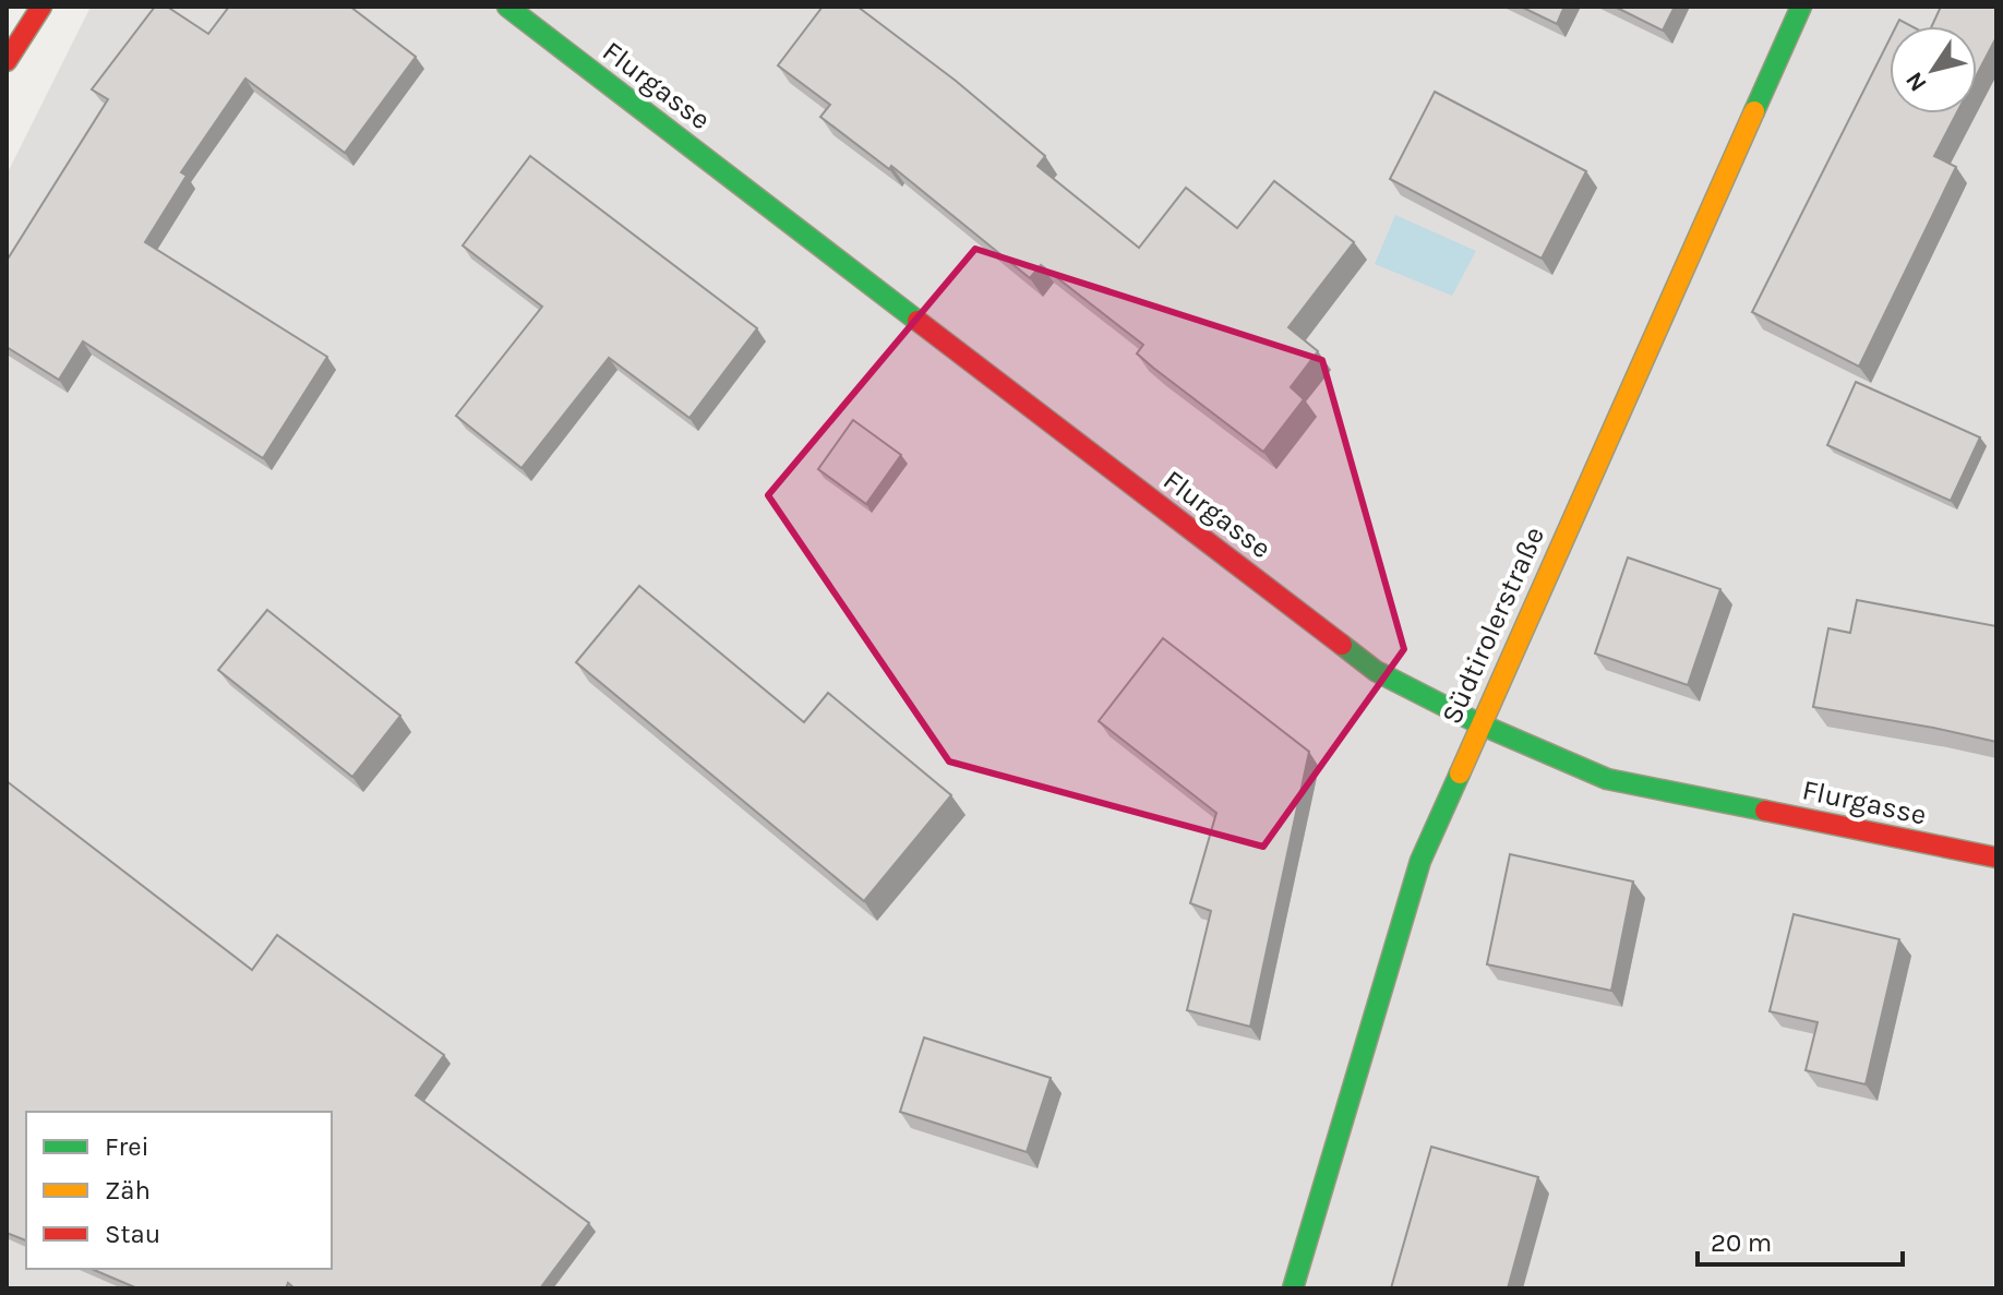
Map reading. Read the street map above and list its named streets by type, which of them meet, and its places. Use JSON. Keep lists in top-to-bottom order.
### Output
{
  "streets": {
    "street": ["Flurgasse", "Südtirolerstraße"]
  },
  "crossings": [
    ["Flurgasse", "Südtirolerstraße"]
  ],
  "legend": ["Frei", "Zäh", "Stau"],
  "scale_bar": "20 m",
  "north": "bottom left"
}
